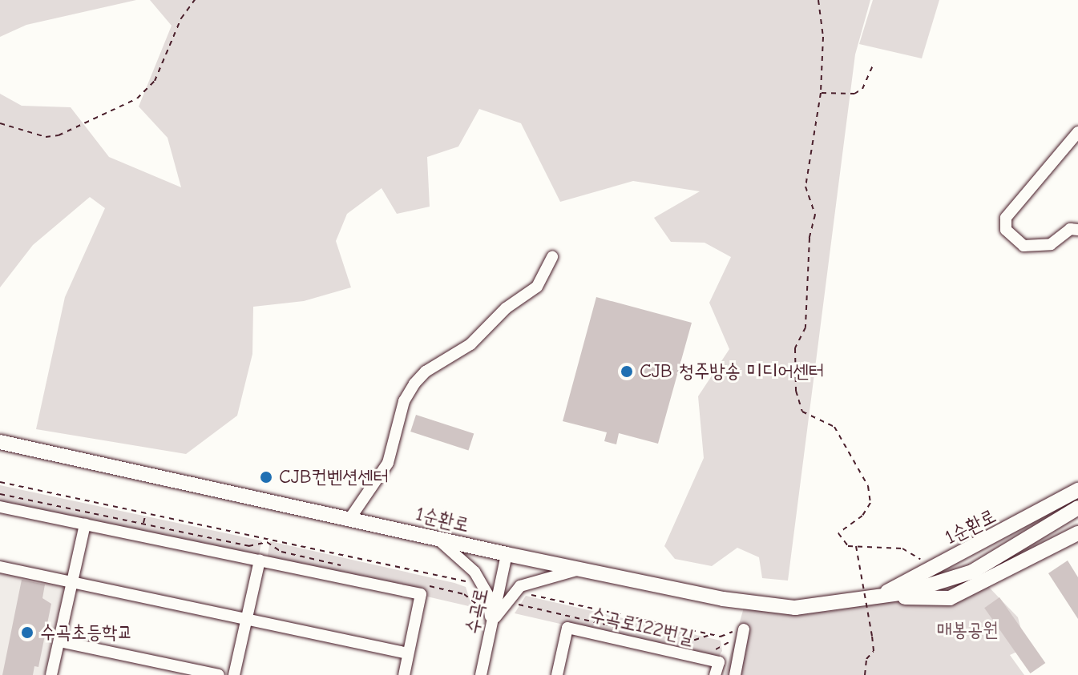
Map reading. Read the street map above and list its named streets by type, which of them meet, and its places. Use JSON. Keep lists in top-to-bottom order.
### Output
{
  "streets": {
    "main road": ["1순환로"],
    "street": ["수곡로", "수곡로122번길"]
  },
  "crossings": [
    ["1순환로", "수곡로"]
  ],
  "parks": ["매봉공원"],
  "places": ["CJB 청주방송 미디어센터", "CJB컨벤션센터", "수곡초등학교"]
}
